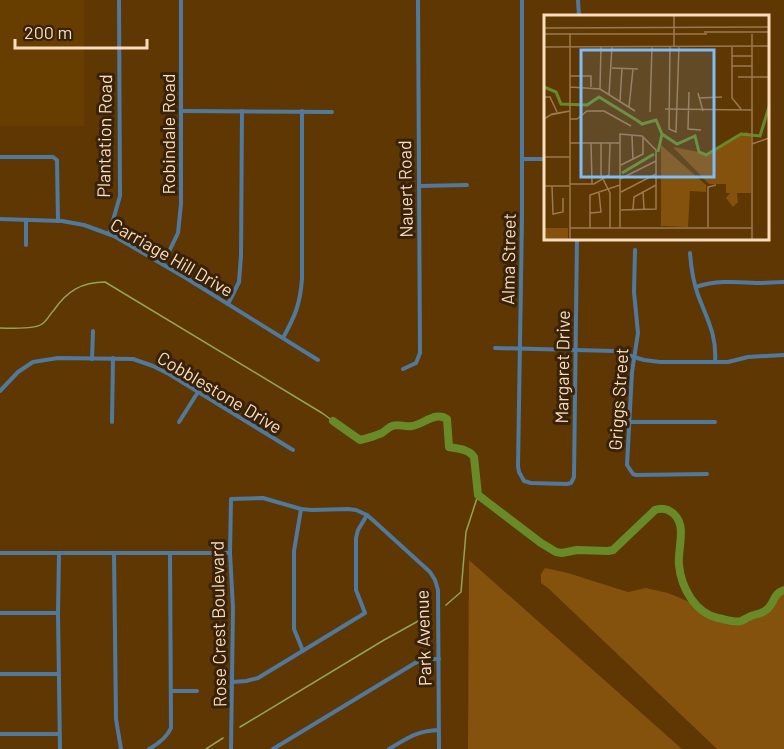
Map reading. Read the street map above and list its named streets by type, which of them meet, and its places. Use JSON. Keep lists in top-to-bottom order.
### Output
{
  "streets": {
    "street": [
      "Robindale Road",
      "Plantation Road",
      "Nauert Road",
      "Carriage Hill Drive",
      "Alma Street",
      "Margaret Drive",
      "Cobblestone Drive",
      "Griggs Street",
      "Rose Crest Boulevard",
      "Park Avenue"
    ]
  },
  "crossings": [
    ["Robindale Road", "Carriage Hill Drive"],
    ["Plantation Road", "Carriage Hill Drive"],
    ["Alma Street", "Margaret Drive"],
    ["Rose Crest Boulevard", "Park Avenue"]
  ],
  "scale_bar": "200 m"
}
